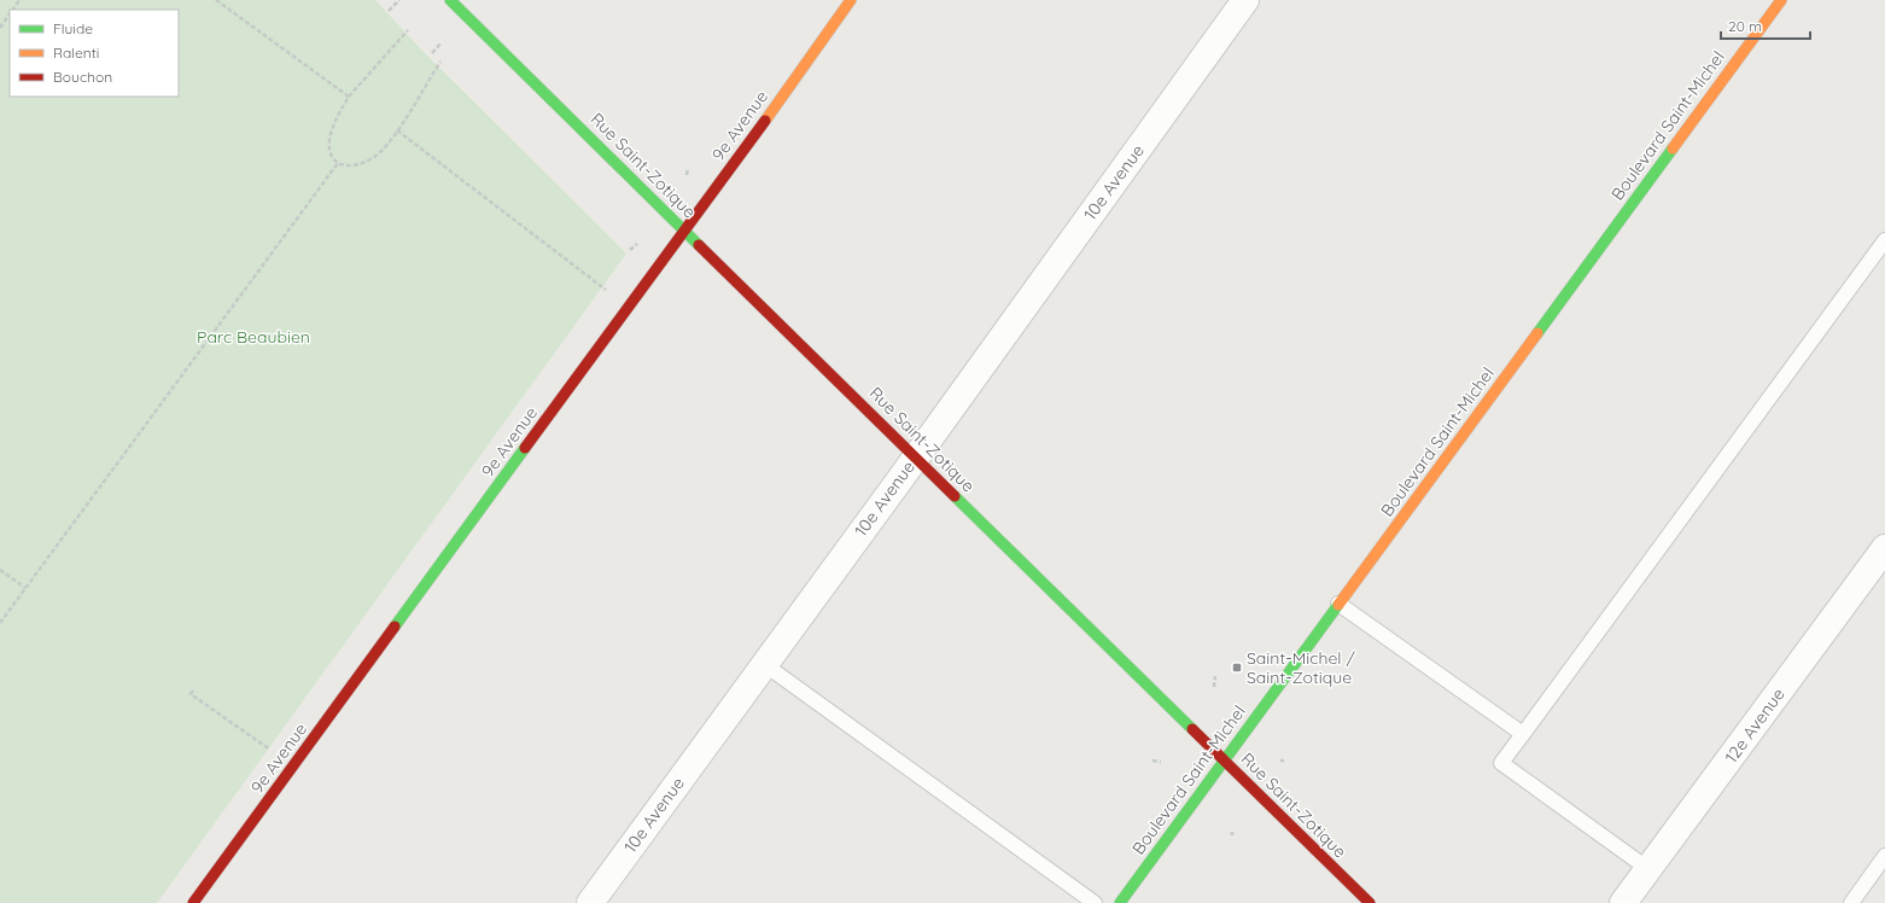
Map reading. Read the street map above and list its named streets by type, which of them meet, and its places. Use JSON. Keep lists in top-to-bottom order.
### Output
{
  "streets": {
    "street": [
      "9e Avenue",
      "Boulevard Saint-Michel",
      "Rue Saint-Zotique",
      "10e Avenue",
      "12e Avenue"
    ]
  },
  "crossings": [
    ["9e Avenue", "Rue Saint-Zotique"],
    ["Boulevard Saint-Michel", "Rue Saint-Zotique"],
    ["Rue Saint-Zotique", "10e Avenue"]
  ],
  "parks": ["Parc Beaubien"],
  "places": {
    "transit": ["Saint-Michel / Saint-Zotique"]
  },
  "legend": ["Fluide", "Ralenti", "Bouchon"],
  "scale_bar": "20 m"
}
